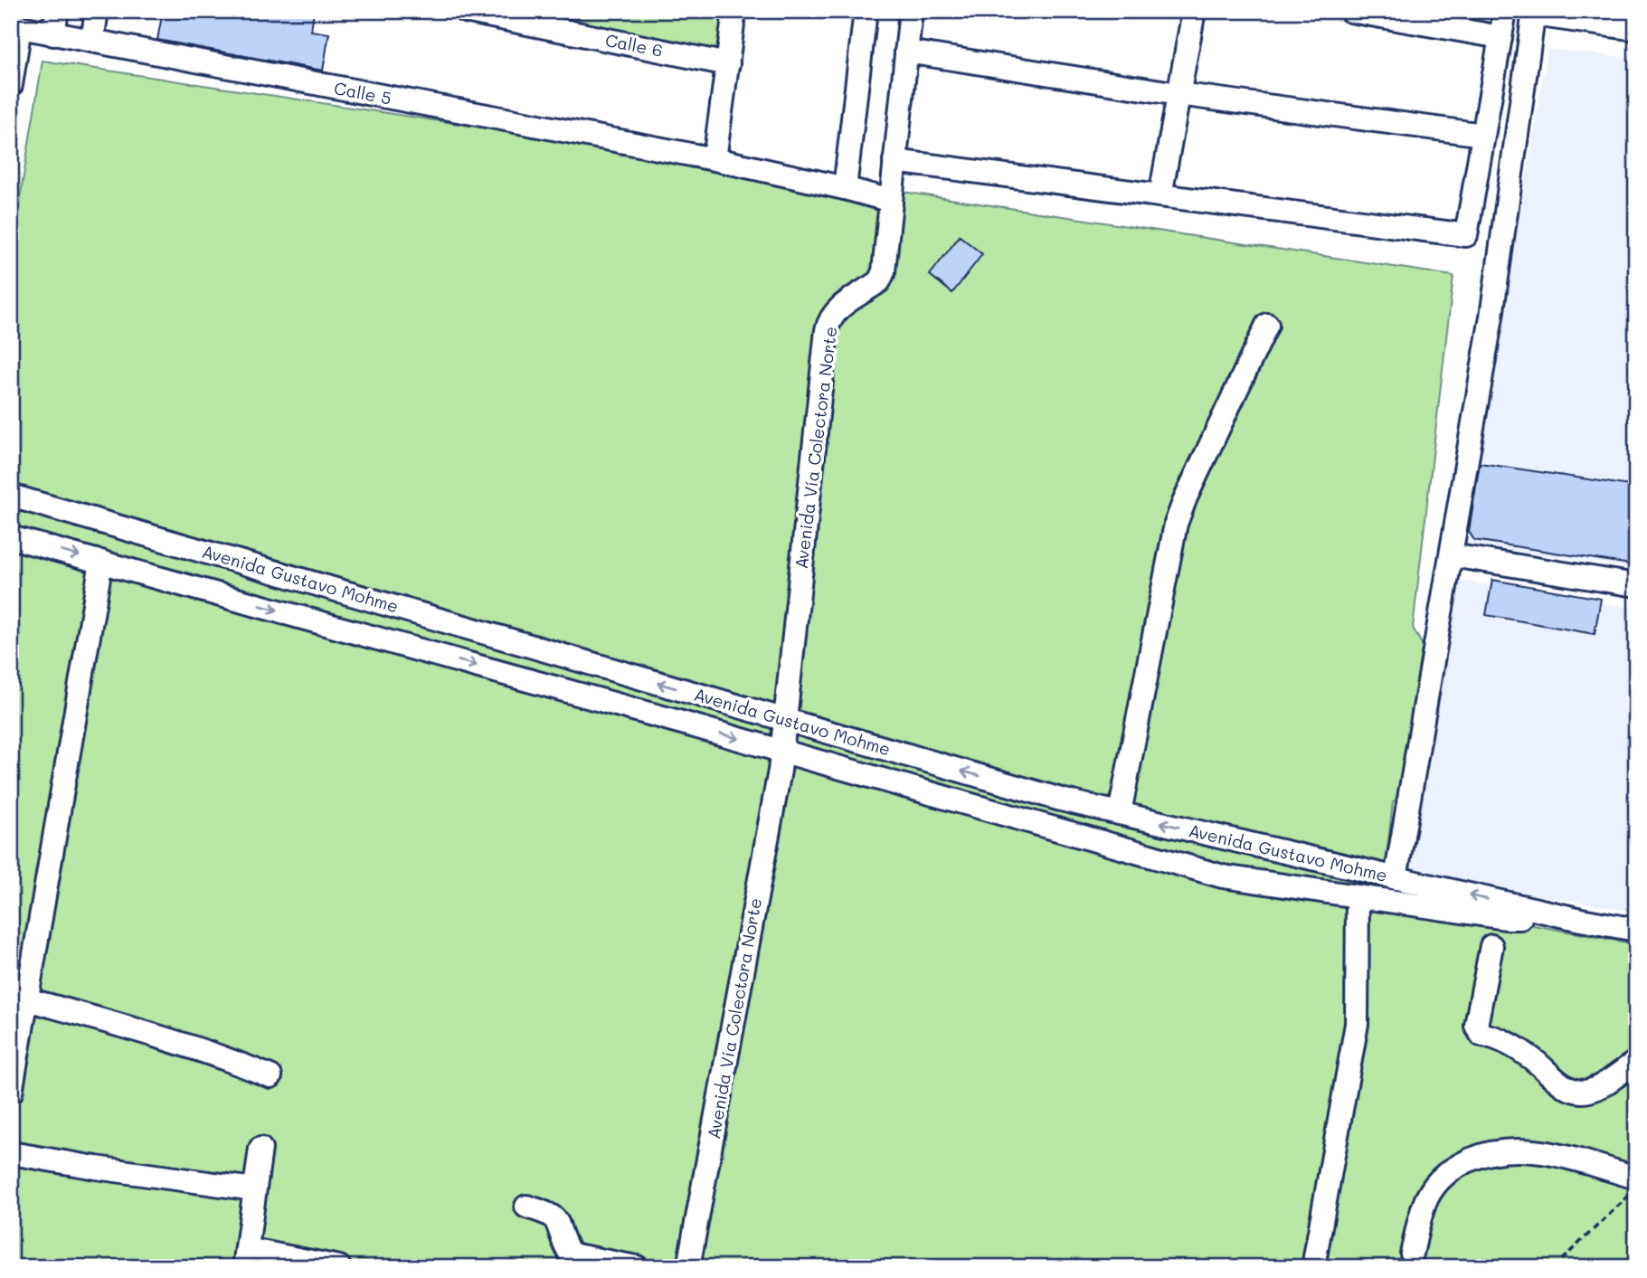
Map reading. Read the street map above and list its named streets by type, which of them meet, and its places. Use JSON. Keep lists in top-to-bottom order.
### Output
{
  "streets": {
    "street": [
      "Calle 6",
      "Calle 5",
      "Avenida Vía Colectora Norte",
      "Avenida Gustavo Mohme"
    ]
  },
  "crossings": [
    ["Calle 5", "Avenida Vía Colectora Norte"],
    ["Avenida Vía Colectora Norte", "Avenida Gustavo Mohme"]
  ]
}
